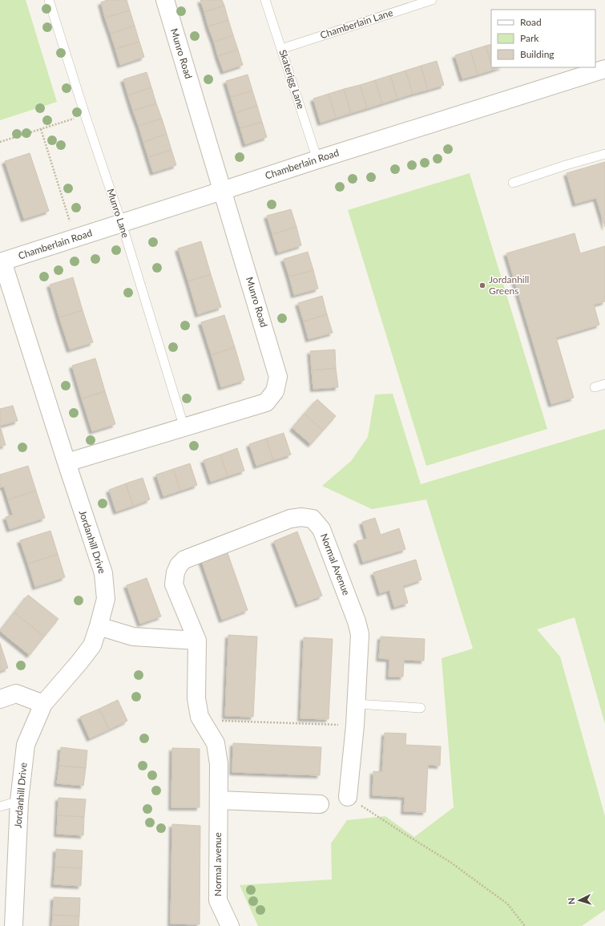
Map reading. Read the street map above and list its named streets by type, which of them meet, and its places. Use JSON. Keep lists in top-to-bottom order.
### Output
{
  "streets": {
    "street": [
      "Munro Road",
      "Chamberlain Road",
      "Jordanhill Drive",
      "Normal Avenue",
      "Normal avenue"
    ],
    "lane": ["Chamberlain Lane", "Skaterigg Lane", "Munro Lane"]
  },
  "crossings": [
    ["Chamberlain Lane", "Skaterigg Lane"],
    ["Munro Road", "Chamberlain Road"],
    ["Munro Road", "Munro Lane"],
    ["Munro Road", "Jordanhill Drive"],
    ["Skaterigg Lane", "Chamberlain Road"],
    ["Chamberlain Road", "Munro Lane"],
    ["Chamberlain Road", "Jordanhill Drive"],
    ["Normal Avenue", "Normal avenue"]
  ],
  "places": ["Jordanhill Greens"],
  "legend": ["Road", "Park", "Building"],
  "north": "left"
}
